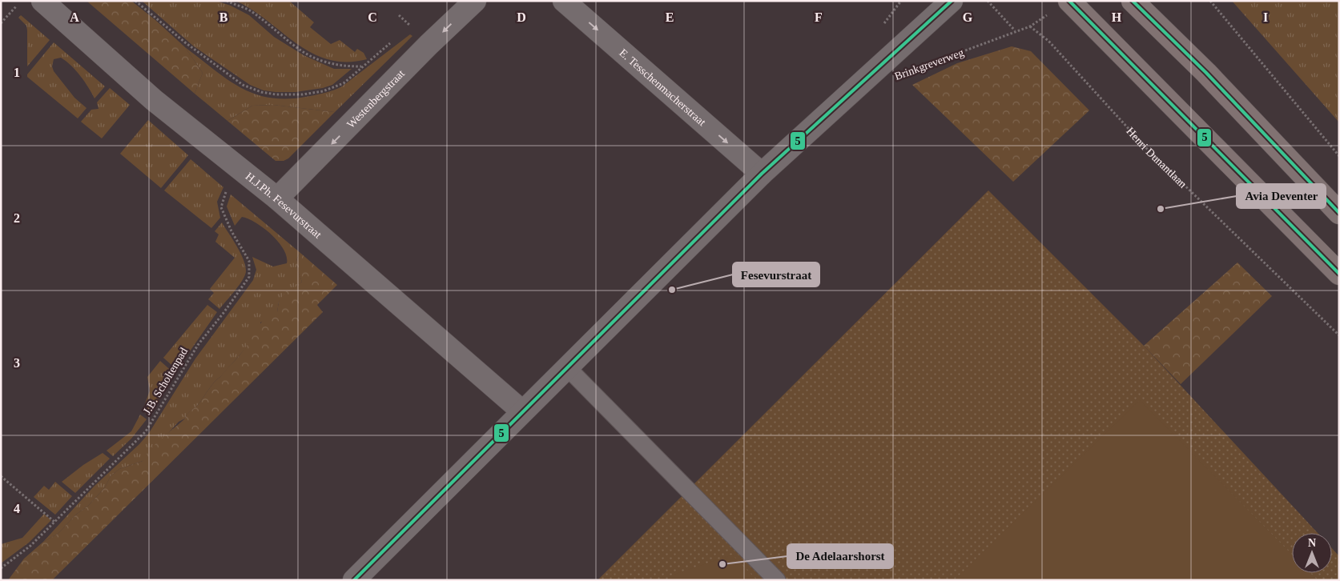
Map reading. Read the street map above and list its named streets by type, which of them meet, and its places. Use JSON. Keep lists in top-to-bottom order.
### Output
{
  "streets": {
    "street": [
      "Brinkgreverweg",
      "E. Tesschenmacherstraat",
      "Westenbergstraat",
      "H.J.Ph. Fesevurstraat"
    ],
    "path": ["Henri Dunantlaan", "J.B. Scholtenpad"]
  },
  "crossings": [
    ["Brinkgreverweg", "E. Tesschenmacherstraat"],
    ["Brinkgreverweg", "Henri Dunantlaan"],
    ["Brinkgreverweg", "H.J.Ph. Fesevurstraat"],
    ["Westenbergstraat", "H.J.Ph. Fesevurstraat"],
    ["H.J.Ph. Fesevurstraat", "J.B. Scholtenpad"]
  ],
  "one_way": ["E. Tesschenmacherstraat", "Westenbergstraat"],
  "places": ["Avia Deventer", "Fesevurstraat", "De Adelaarshorst"],
  "lines": ["transit line 5"],
  "north": "top",
  "grid": {
    "columns": [
      "A",
      "B",
      "C",
      "D",
      "E",
      "F",
      "G",
      "H",
      "I"
    ],
    "rows": [
      "1",
      "2",
      "3",
      "4"
    ]
  }
}
